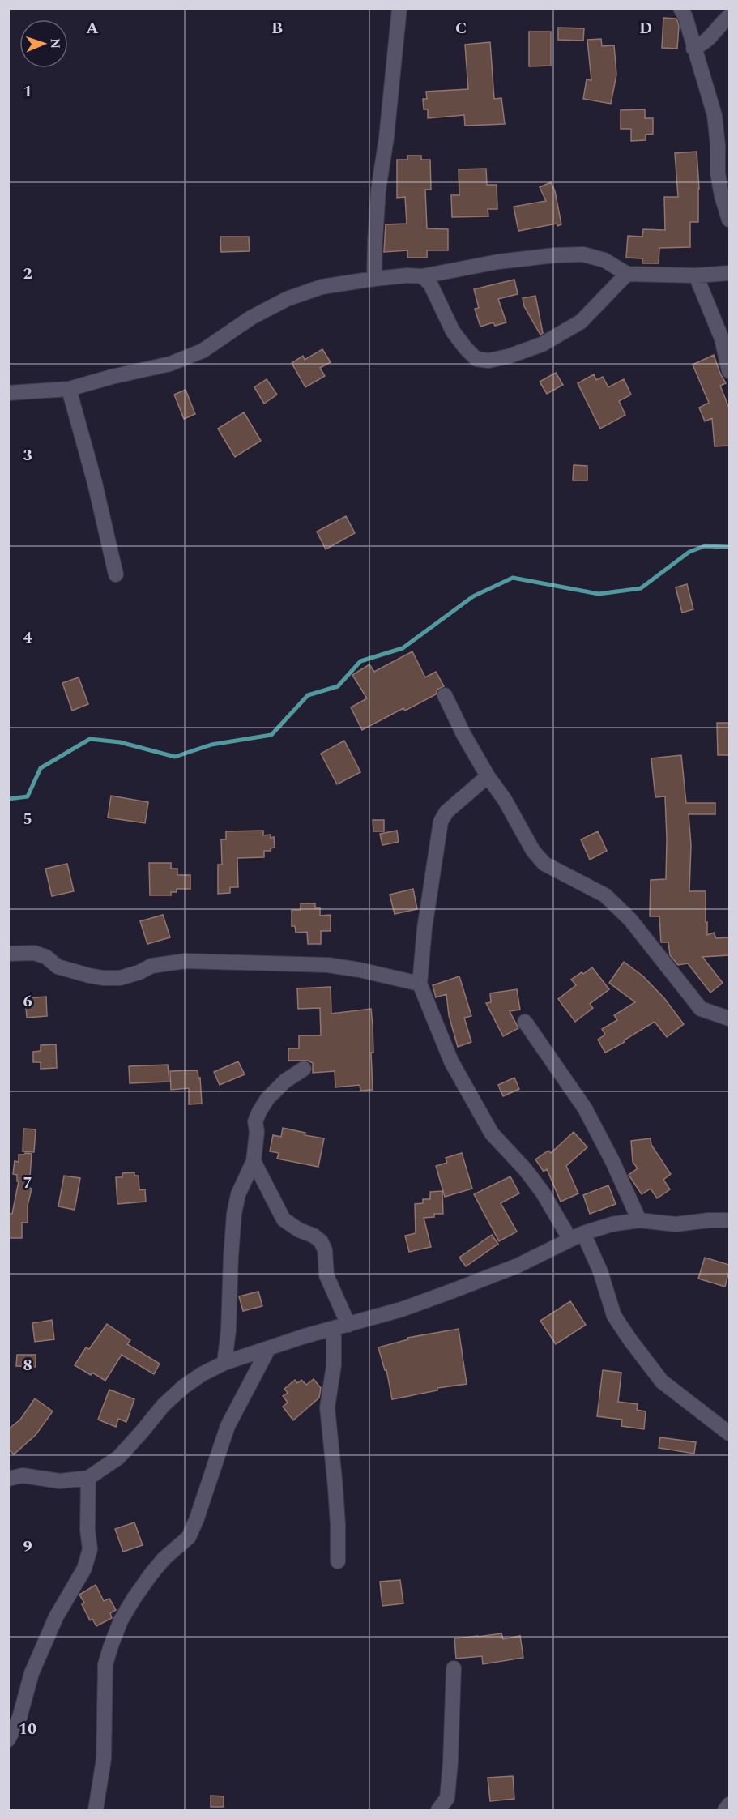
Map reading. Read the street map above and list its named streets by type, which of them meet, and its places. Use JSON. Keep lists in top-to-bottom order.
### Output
{
  "north": "right",
  "grid": {
    "columns": [
      "A",
      "B",
      "C",
      "D"
    ],
    "rows": [
      "1",
      "2",
      "3",
      "4",
      "5",
      "6",
      "7",
      "8",
      "9",
      "10"
    ]
  }
}
